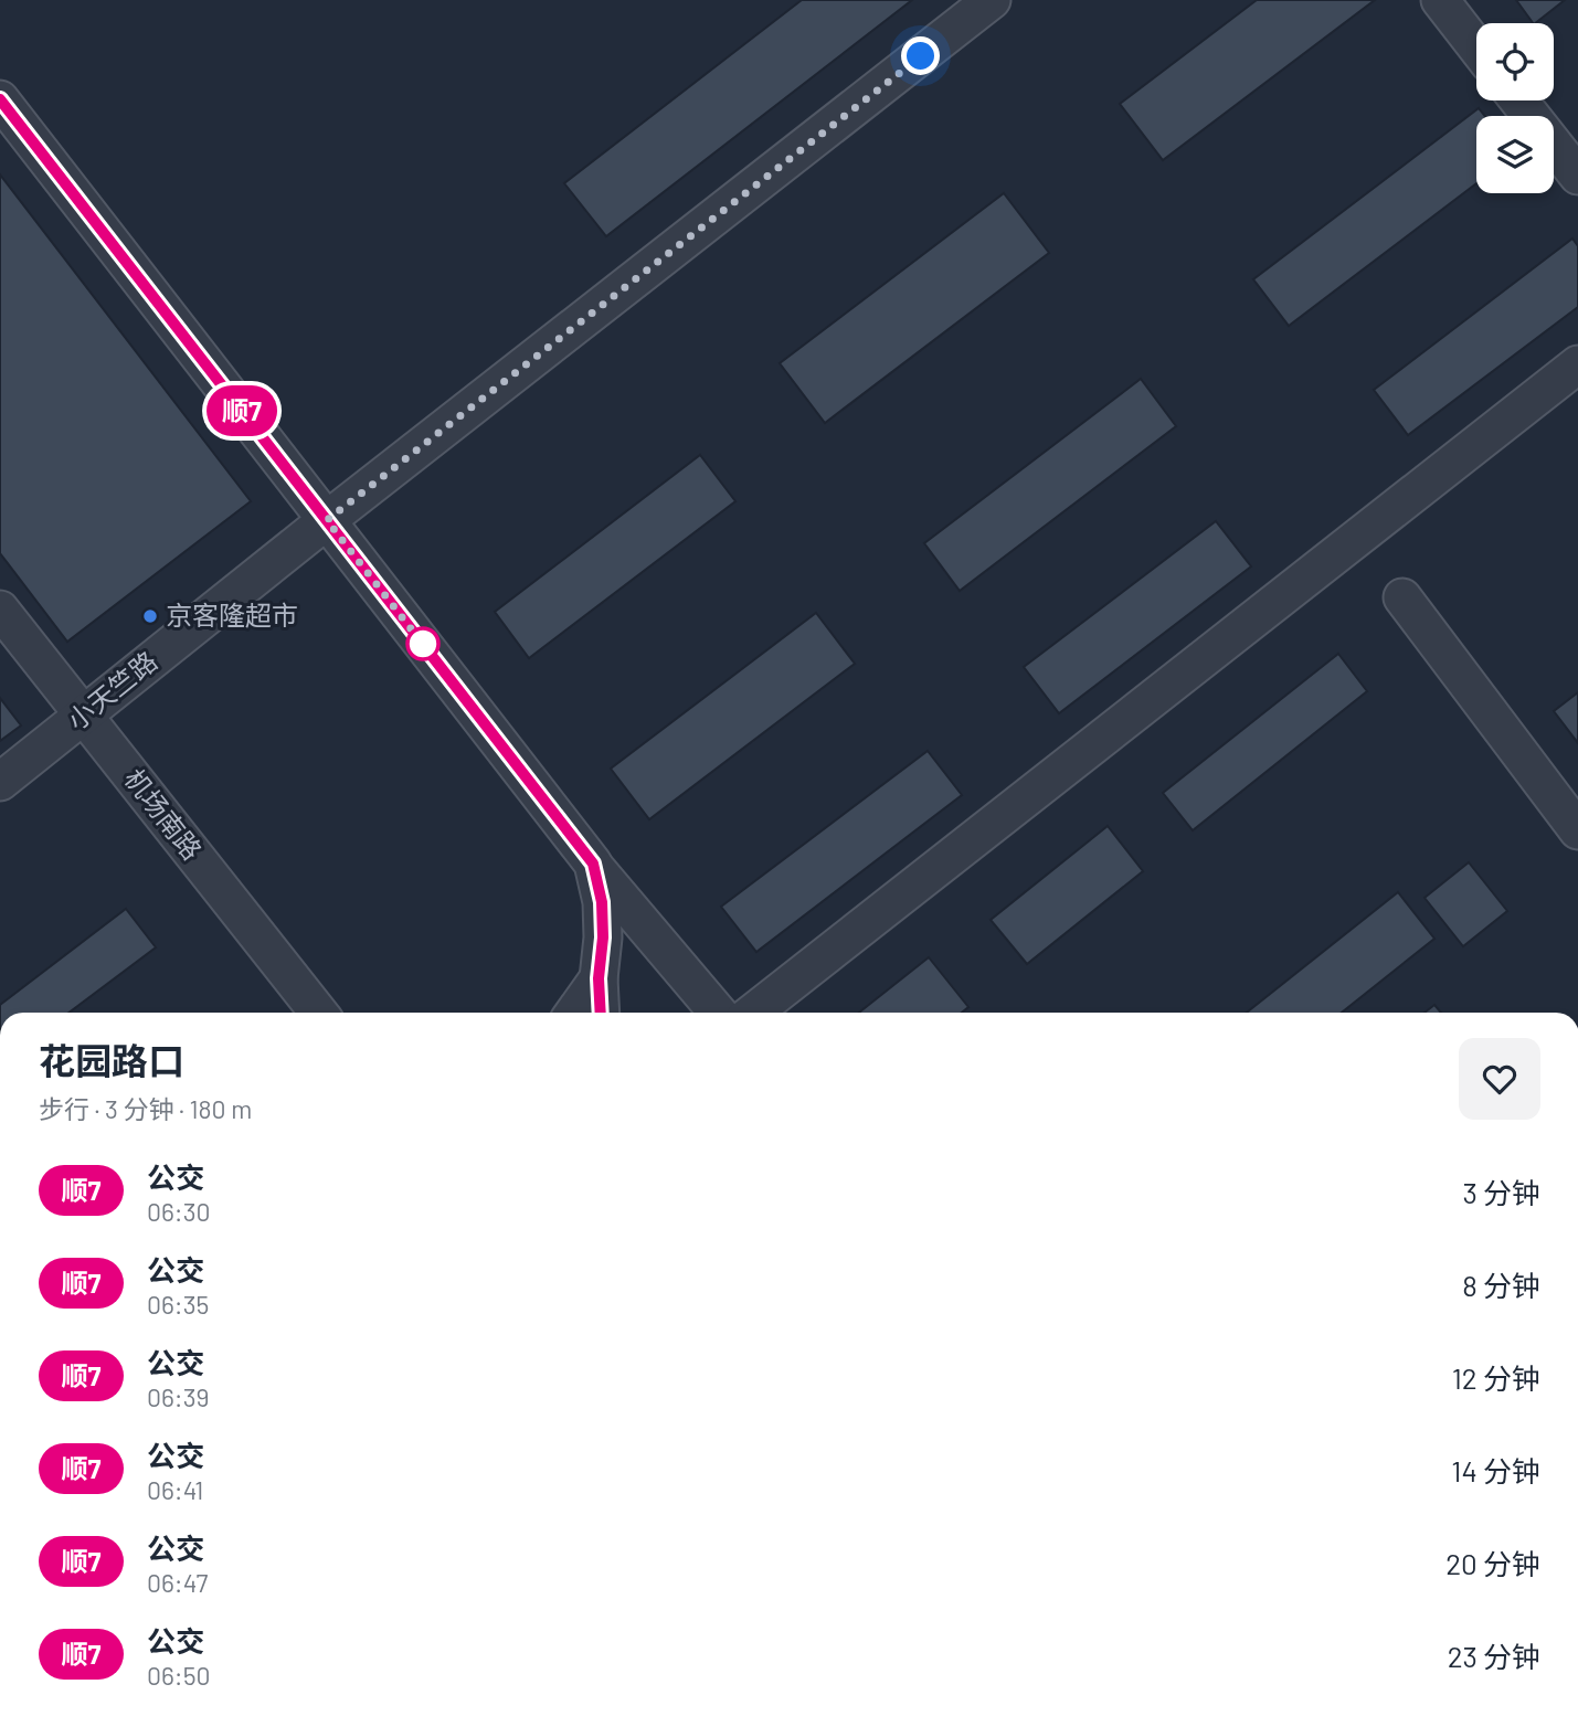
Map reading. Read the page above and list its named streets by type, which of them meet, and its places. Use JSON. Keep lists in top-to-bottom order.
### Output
{
  "streets": {
    "street": ["小天竺路", "机场南路"]
  },
  "crossings": [
    ["小天竺路", "机场南路"]
  ],
  "places": ["京客隆超市"],
  "lines": ["bus line 顺7"],
  "page": {
    "on_map": "顺7",
    "heading": ["花园路口", "步行 · 3 分钟 · 180 m"],
    "list": [
      {
        "mark": "顺7",
        "name": "公交",
        "note": "06:30",
        "value": "3 分钟"
      },
      {
        "mark": "顺7",
        "name": "公交",
        "note": "06:35",
        "value": "8 分钟"
      },
      {
        "mark": "顺7",
        "name": "公交",
        "note": "06:39",
        "value": "12 分钟"
      },
      {
        "mark": "顺7",
        "name": "公交",
        "note": "06:41",
        "value": "14 分钟"
      },
      {
        "mark": "顺7",
        "name": "公交",
        "note": "06:47",
        "value": "20 分钟"
      },
      {
        "mark": "顺7",
        "name": "公交",
        "note": "06:50",
        "value": "23 分钟"
      }
    ]
  }
}
